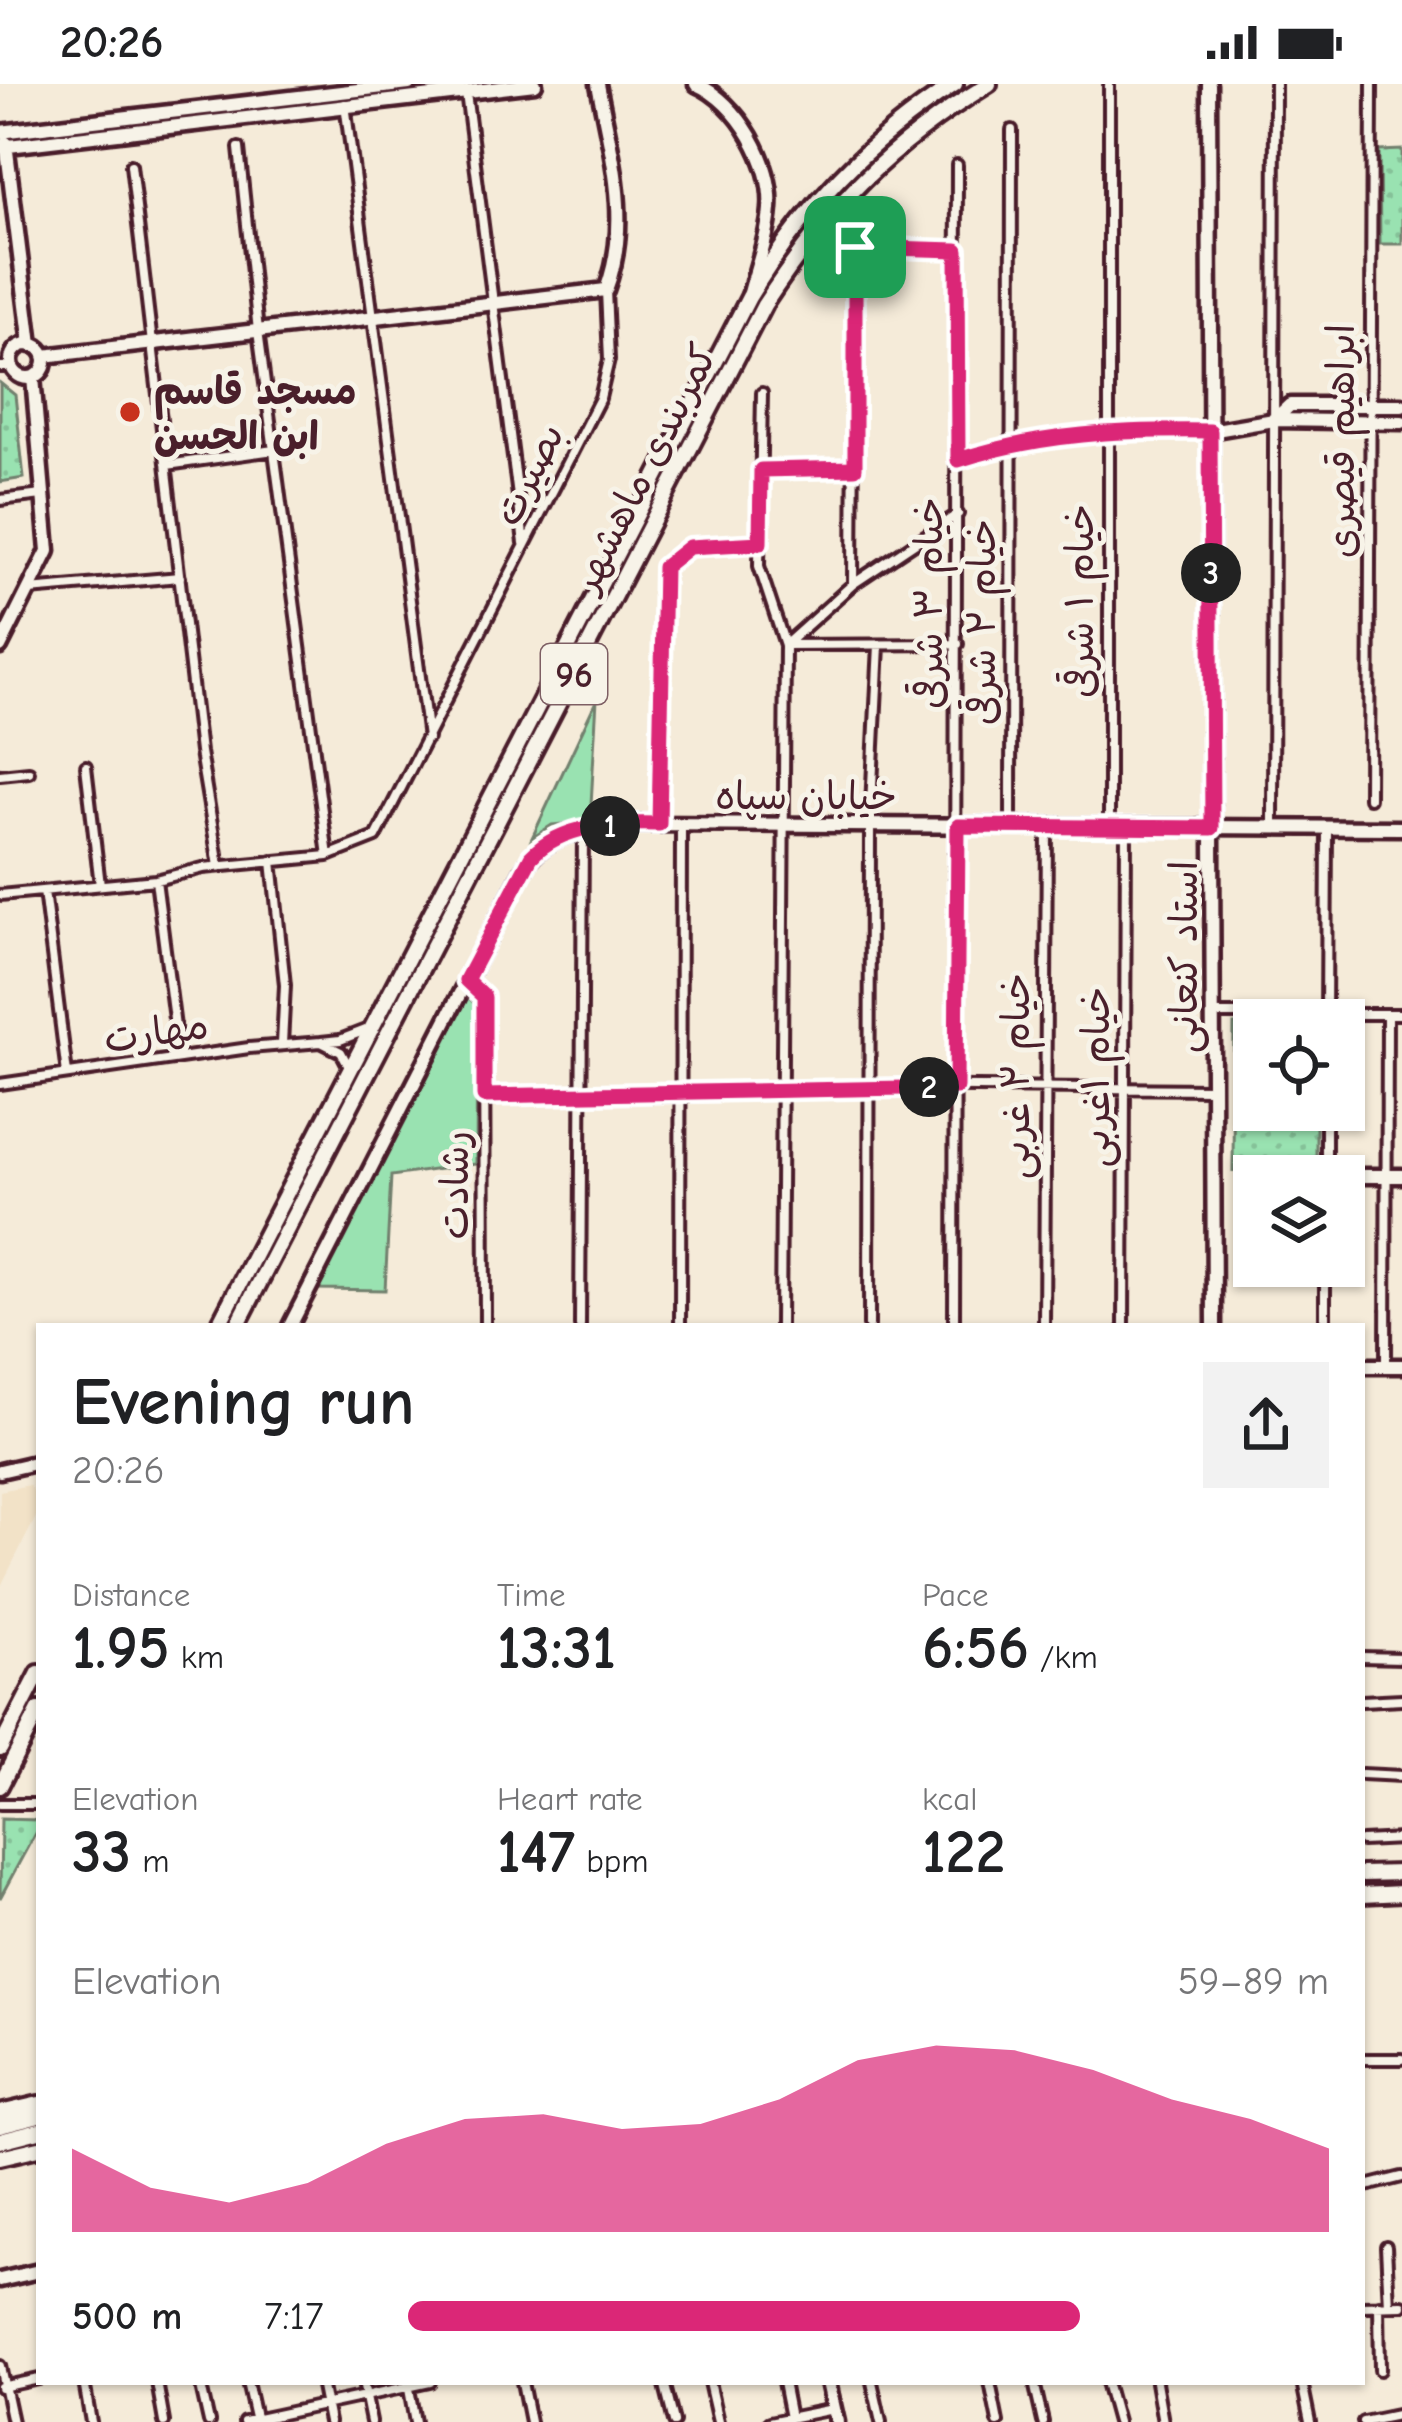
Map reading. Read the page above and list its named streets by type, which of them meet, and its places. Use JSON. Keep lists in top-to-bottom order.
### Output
{
  "streets": {
    "main road": ["کمربندی ماهشهر", "96"],
    "street": [
      "ابراهیم قیصری",
      "بصیرت",
      "خیام ۱ شرقی",
      "خیام ۳ شرقی",
      "خیام ۲ شرقی",
      "خیابان سپاه",
      "استاد کنعانی",
      "مهارت",
      "خیام ۲ غربی",
      "خیام ۱غربی",
      "رشادت"
    ]
  },
  "crossings": [
    ["کمربندی ماهشهر", "مهارت"],
    ["خیام ۱ شرقی", "خیابان سپاه"],
    ["خیام ۳ شرقی", "خیابان سپاه"],
    ["خیام ۲ شرقی", "خیابان سپاه"],
    ["خیابان سپاه", "استاد کنعانی"],
    ["خیابان سپاه", "خیام ۲ غربی"],
    ["خیابان سپاه", "خیام ۱غربی"],
    ["خیابان سپاه", "رشادت"]
  ],
  "places": ["مسجد قاسم ابن الحسن"],
  "page": {
    "status": "20:26",
    "pins": ["3", "1", "2"],
    "heading": ["Evening run", "20:26"],
    "stats": [
      ["Distance", "1.95 km"],
      ["Time", "13:31"],
      ["Pace", "6:56 /km"],
      ["Elevation", "33 m"],
      ["Heart rate", "147 bpm"],
      ["kcal", "122"]
    ],
    "chart": ["Elevation", "59–89 m"],
    "list": [
      {
        "name": "500 m",
        "note": "7:17"
      }
    ]
  }
}
